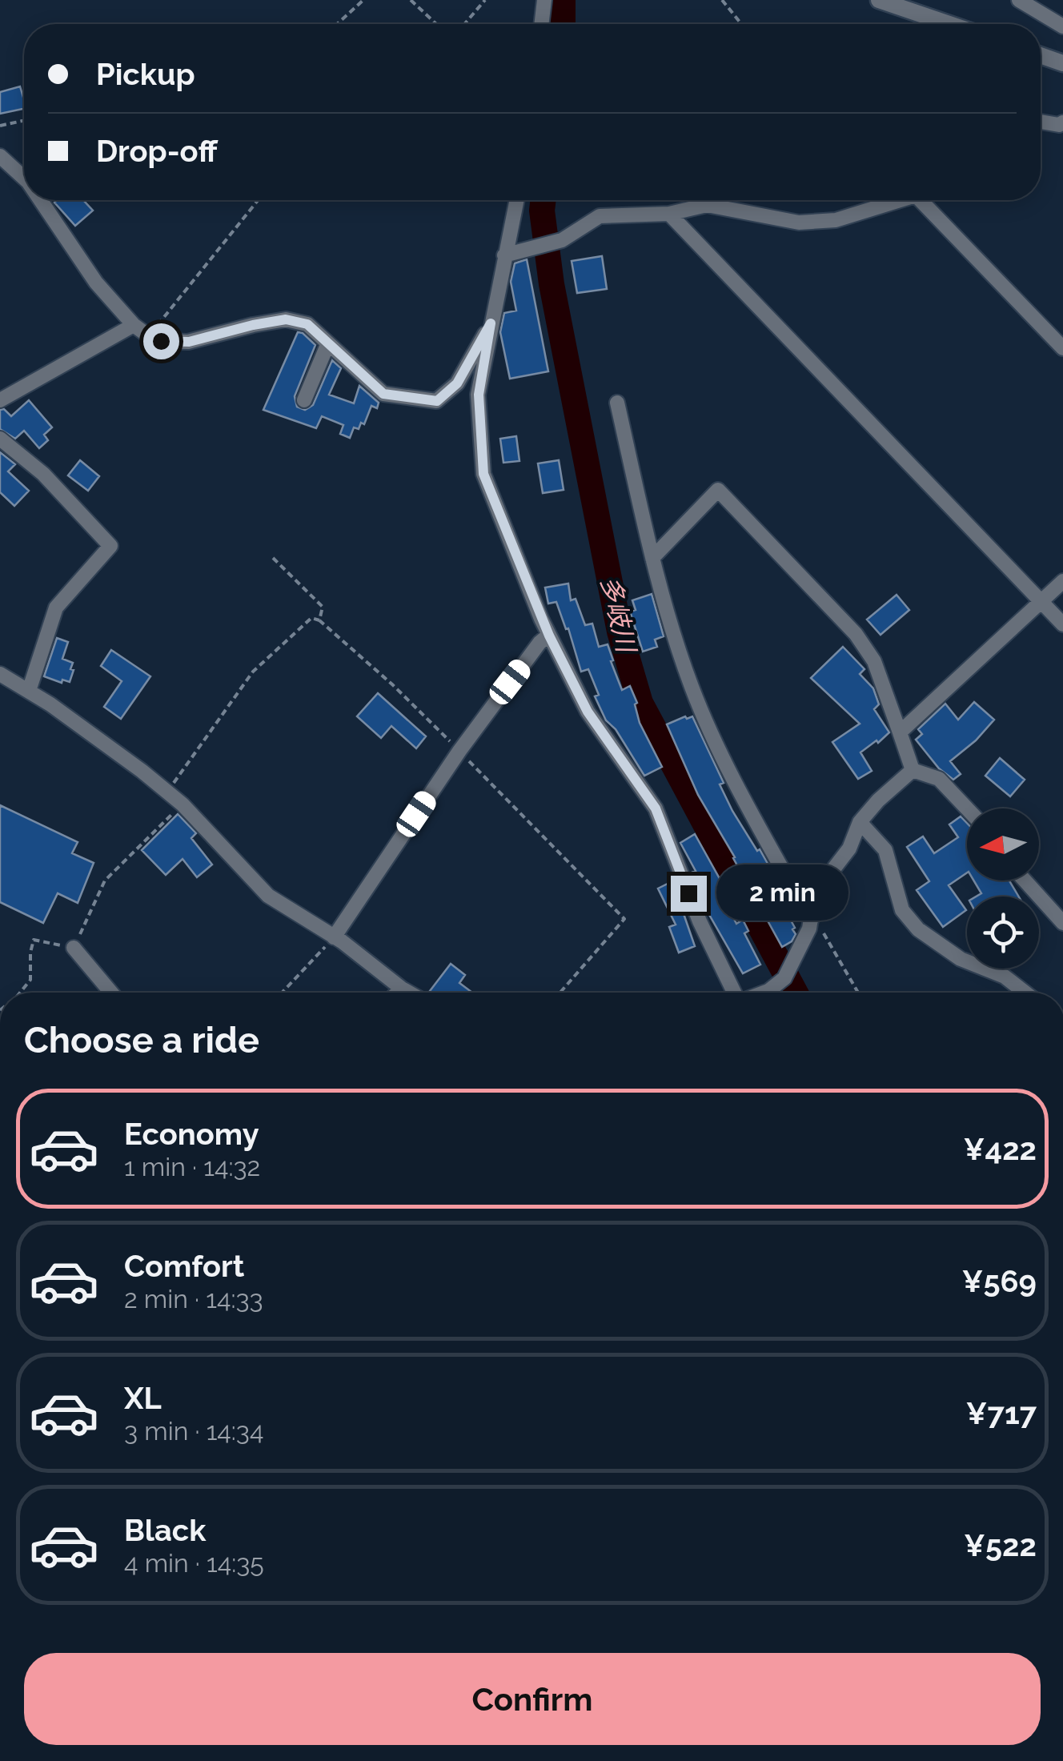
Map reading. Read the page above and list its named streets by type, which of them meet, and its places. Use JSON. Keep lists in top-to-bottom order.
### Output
{
  "water": ["多岐川"],
  "north": "left",
  "page": {
    "banner": ["Pickup", "Drop-off"],
    "bubble": "2 min",
    "heading": "Choose a ride",
    "list": [
      {
        "name": "Economy",
        "note": "1 min · 14:32",
        "value": "¥422"
      },
      {
        "name": "Comfort",
        "note": "2 min · 14:33",
        "value": "¥569"
      },
      {
        "name": "XL",
        "note": "3 min · 14:34",
        "value": "¥717"
      },
      {
        "name": "Black",
        "note": "4 min · 14:35",
        "value": "¥522"
      }
    ],
    "buttons": "Confirm"
  }
}
